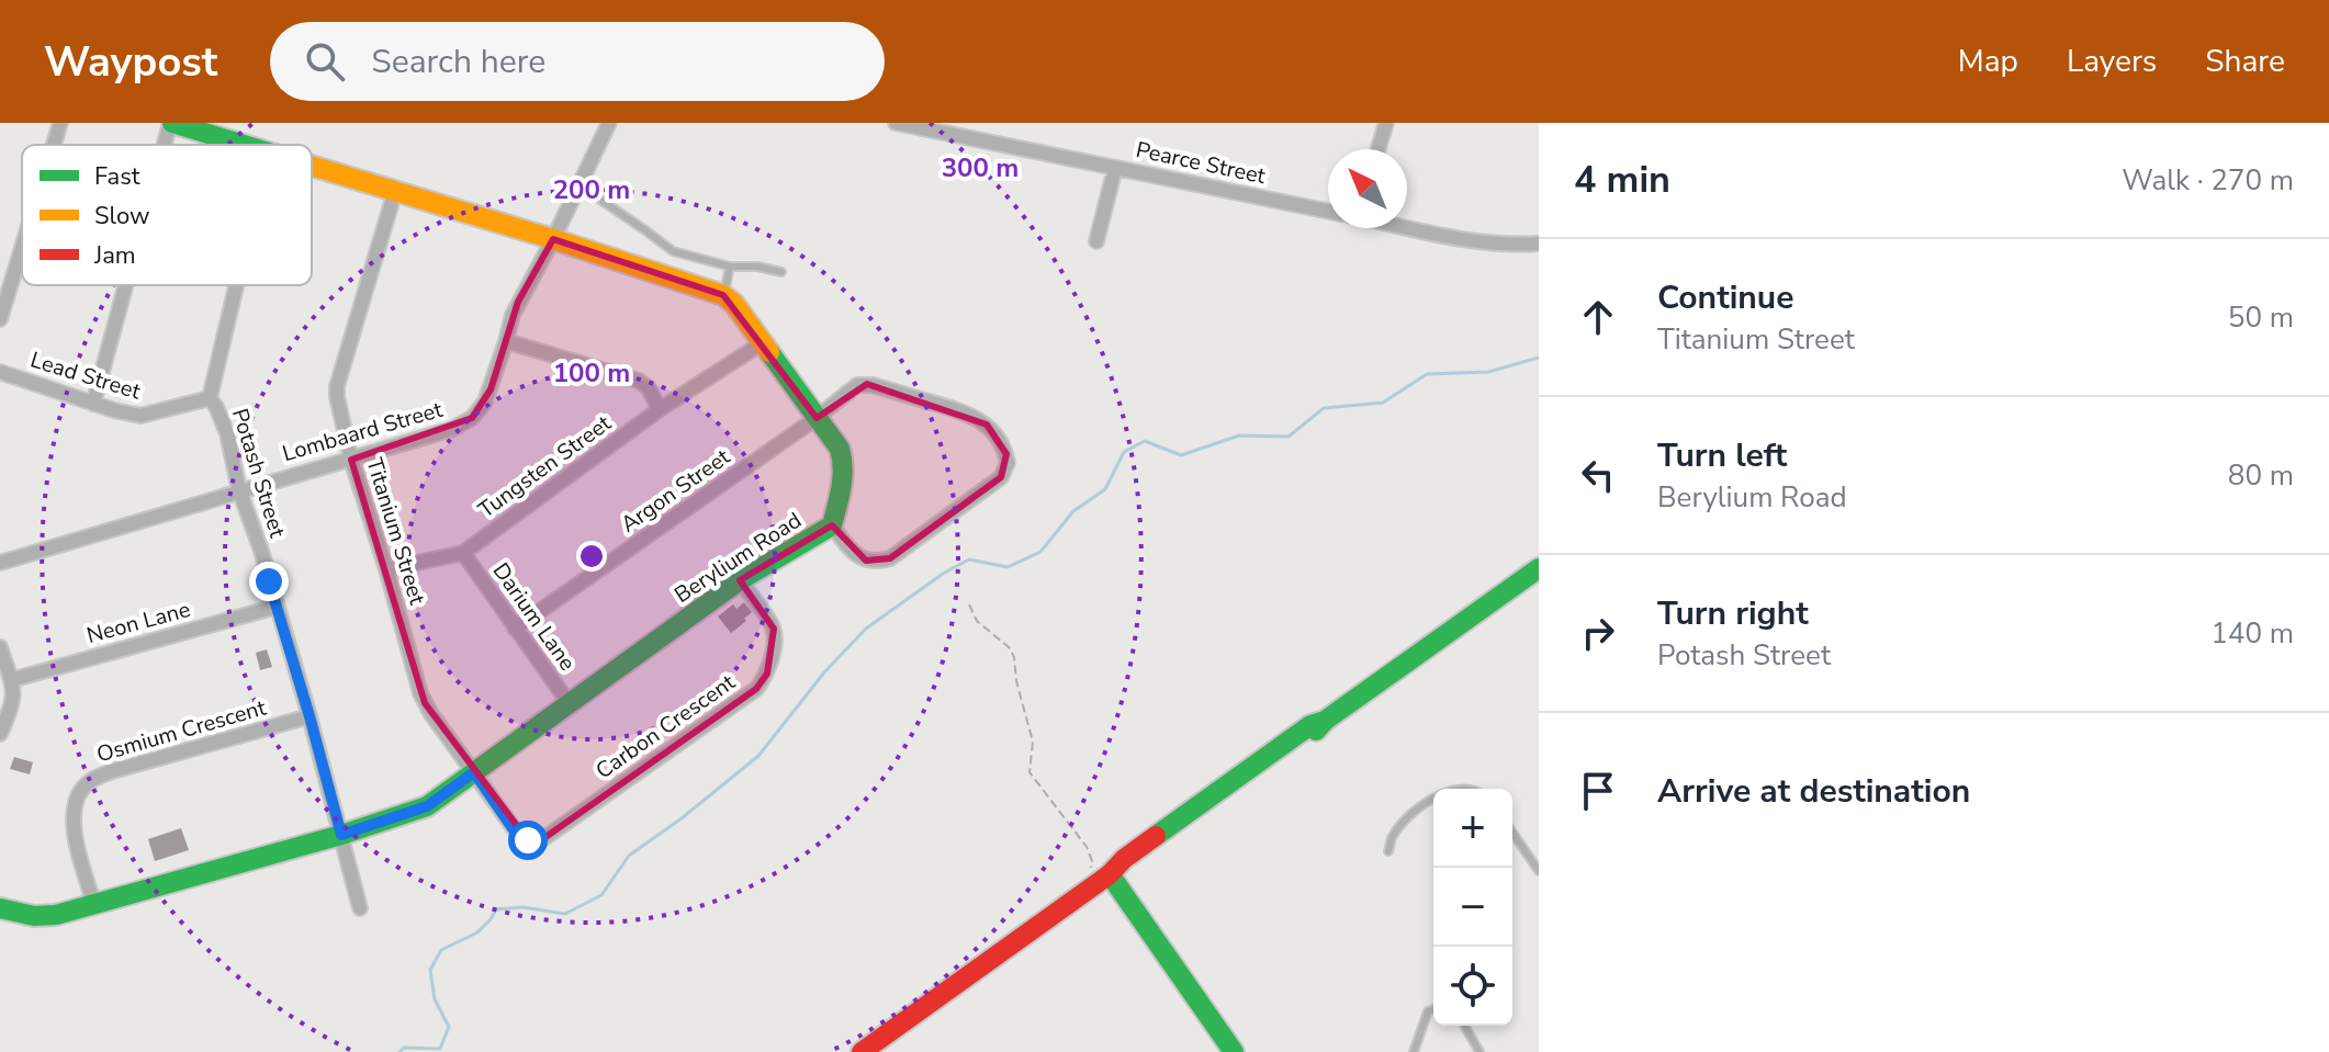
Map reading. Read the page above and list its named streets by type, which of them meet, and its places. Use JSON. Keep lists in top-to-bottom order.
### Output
{
  "streets": {
    "street": [
      "Pearce Street",
      "Lead Street",
      "Lombaard Street",
      "Tungsten Street",
      "Potash Street",
      "Argon Street",
      "Titanium Street",
      "Berylium Road",
      "Darium Lane",
      "Neon Lane",
      "Carbon Crescent",
      "Osmium Crescent"
    ]
  },
  "crossings": [
    ["Lead Street", "Potash Street"],
    ["Lombaard Street", "Potash Street"],
    ["Lombaard Street", "Titanium Street"],
    ["Tungsten Street", "Titanium Street"],
    ["Tungsten Street", "Berylium Road"],
    ["Tungsten Street", "Darium Lane"],
    ["Potash Street", "Berylium Road"],
    ["Potash Street", "Neon Lane"],
    ["Potash Street", "Osmium Crescent"],
    ["Argon Street", "Berylium Road"],
    ["Argon Street", "Darium Lane"],
    ["Titanium Street", "Berylium Road"],
    ["Titanium Street", "Carbon Crescent"],
    ["Berylium Road", "Darium Lane"],
    ["Berylium Road", "Carbon Crescent"],
    ["Berylium Road", "Osmium Crescent"]
  ],
  "legend": ["Fast", "Slow", "Jam"],
  "north": "top left",
  "page": {
    "header": "Waypost",
    "search": "Search here",
    "nav": ["Map", "Layers", "Share"],
    "heading": ["4 min", "Walk · 270 m"],
    "list": [
      ["Continue", "Titanium Street", "50 m"],
      ["Turn left", "Berylium Road", "80 m"],
      ["Turn right", "Potash Street", "140 m"],
      "Arrive at destination"
    ],
    "map_buttons": ["+", "−"]
  },
  "rings": ["300 m", "200 m", "100 m"]
}
